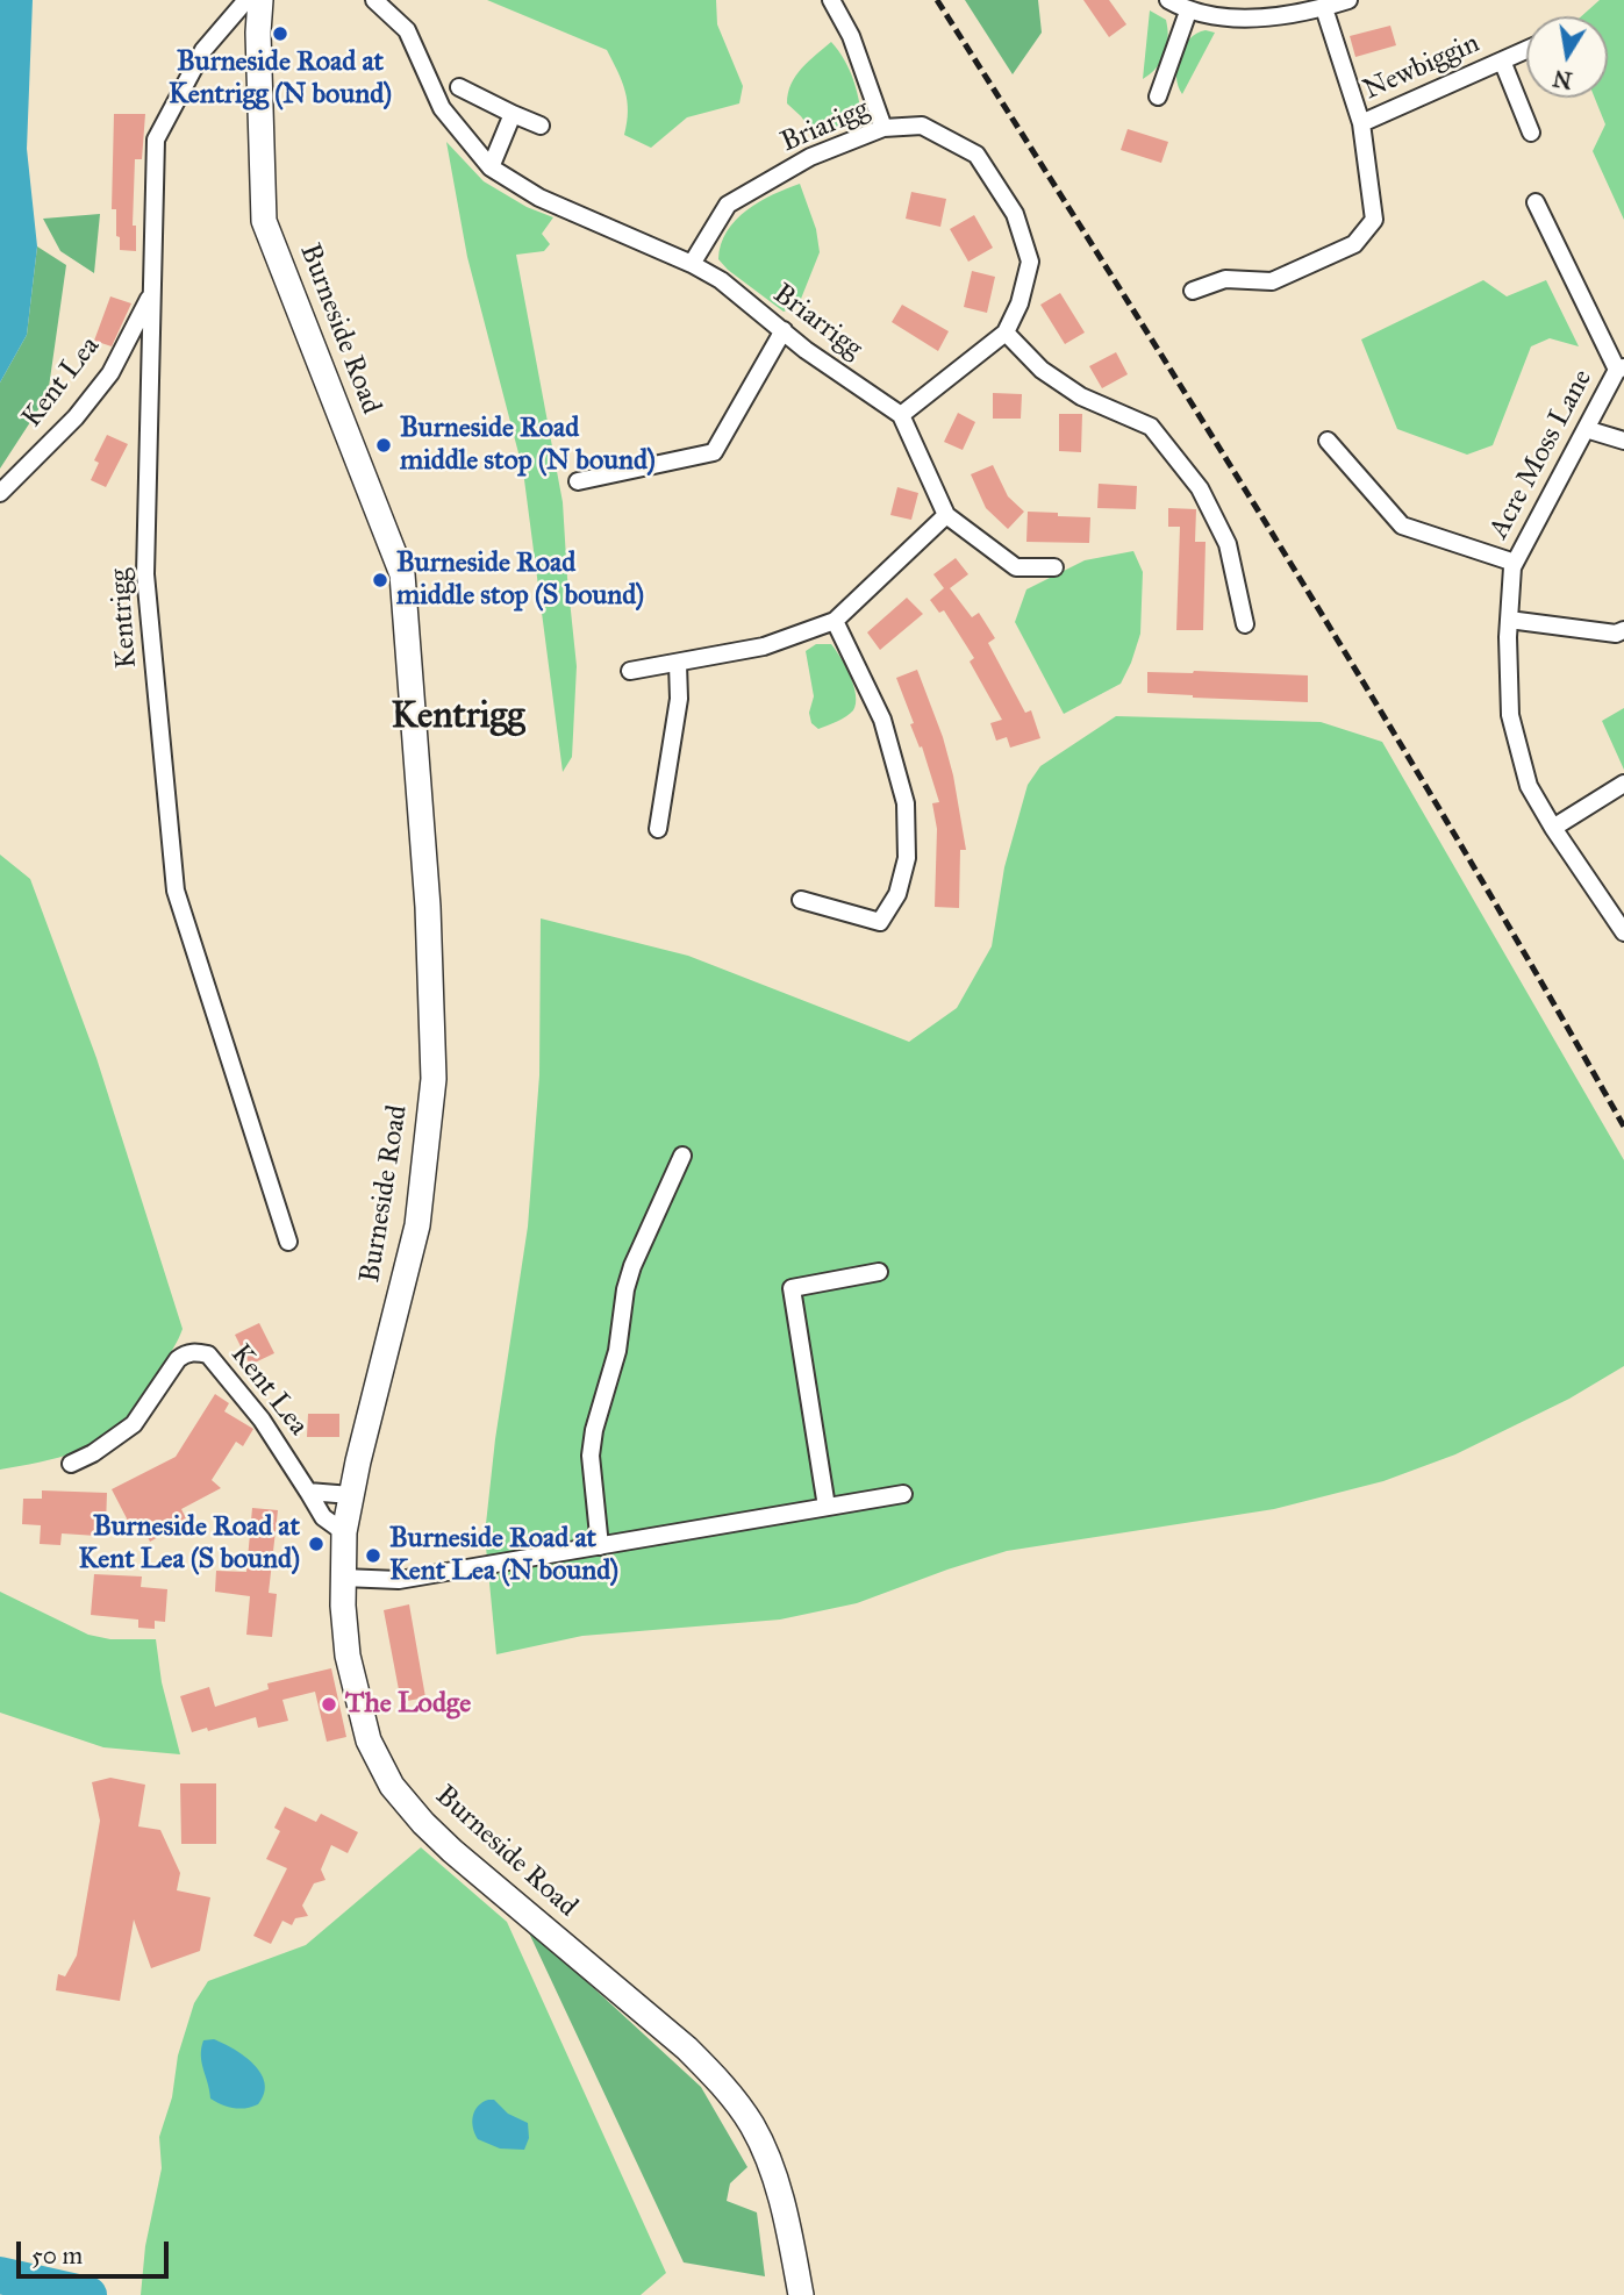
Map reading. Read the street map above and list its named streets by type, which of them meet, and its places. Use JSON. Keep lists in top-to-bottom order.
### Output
{
  "streets": {
    "street": [
      "Newbiggin",
      "Briarigg",
      "Briarrigg",
      "Burneside Road",
      "Kent Lea",
      "Acre Moss Lane",
      "Kentrigg"
    ]
  },
  "crossings": [
    ["Briarigg", "Briarrigg"],
    ["Burneside Road", "Kent Lea"],
    ["Kent Lea", "Kentrigg"]
  ],
  "districts": ["Kentrigg"],
  "places": [
    "Burneside Road at Kentrigg (N bound)",
    "Burneside Road middle stop (N bound)",
    "Burneside Road middle stop (S bound)",
    "Burneside Road at Kent Lea (S bound)",
    "Burneside Road at Kent Lea (N bound)",
    "The Lodge"
  ],
  "scale_bar": "50 m",
  "north": "bottom"
}
